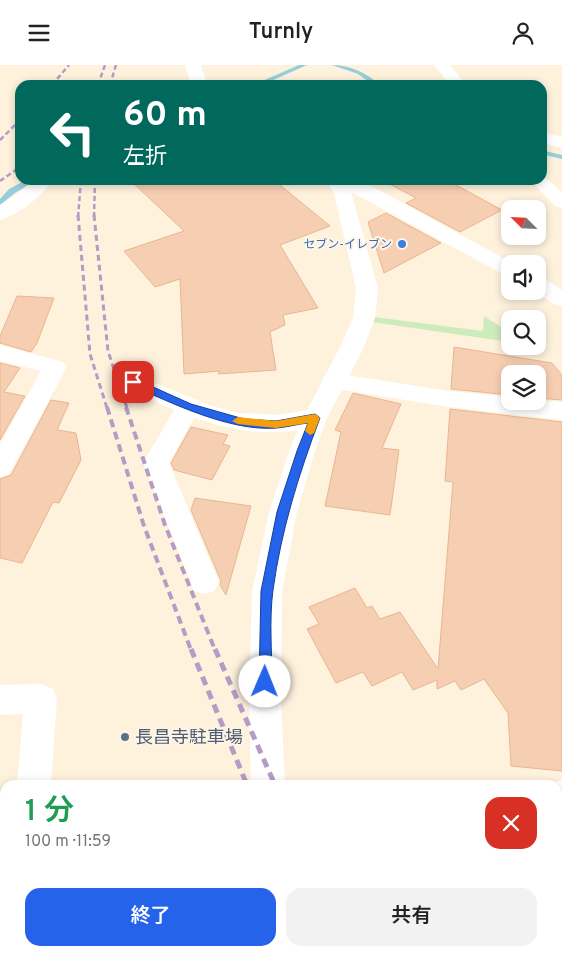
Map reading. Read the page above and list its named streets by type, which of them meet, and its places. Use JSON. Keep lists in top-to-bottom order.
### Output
{
  "places": ["セブン-イレブン", "長昌寺駐車場"],
  "north": "top left",
  "page": {
    "header": "Turnly",
    "turn": ["60 m", "左折"],
    "heading": ["1 分", "100 m · 11:59"],
    "buttons": ["終了", "共有"]
  }
}
